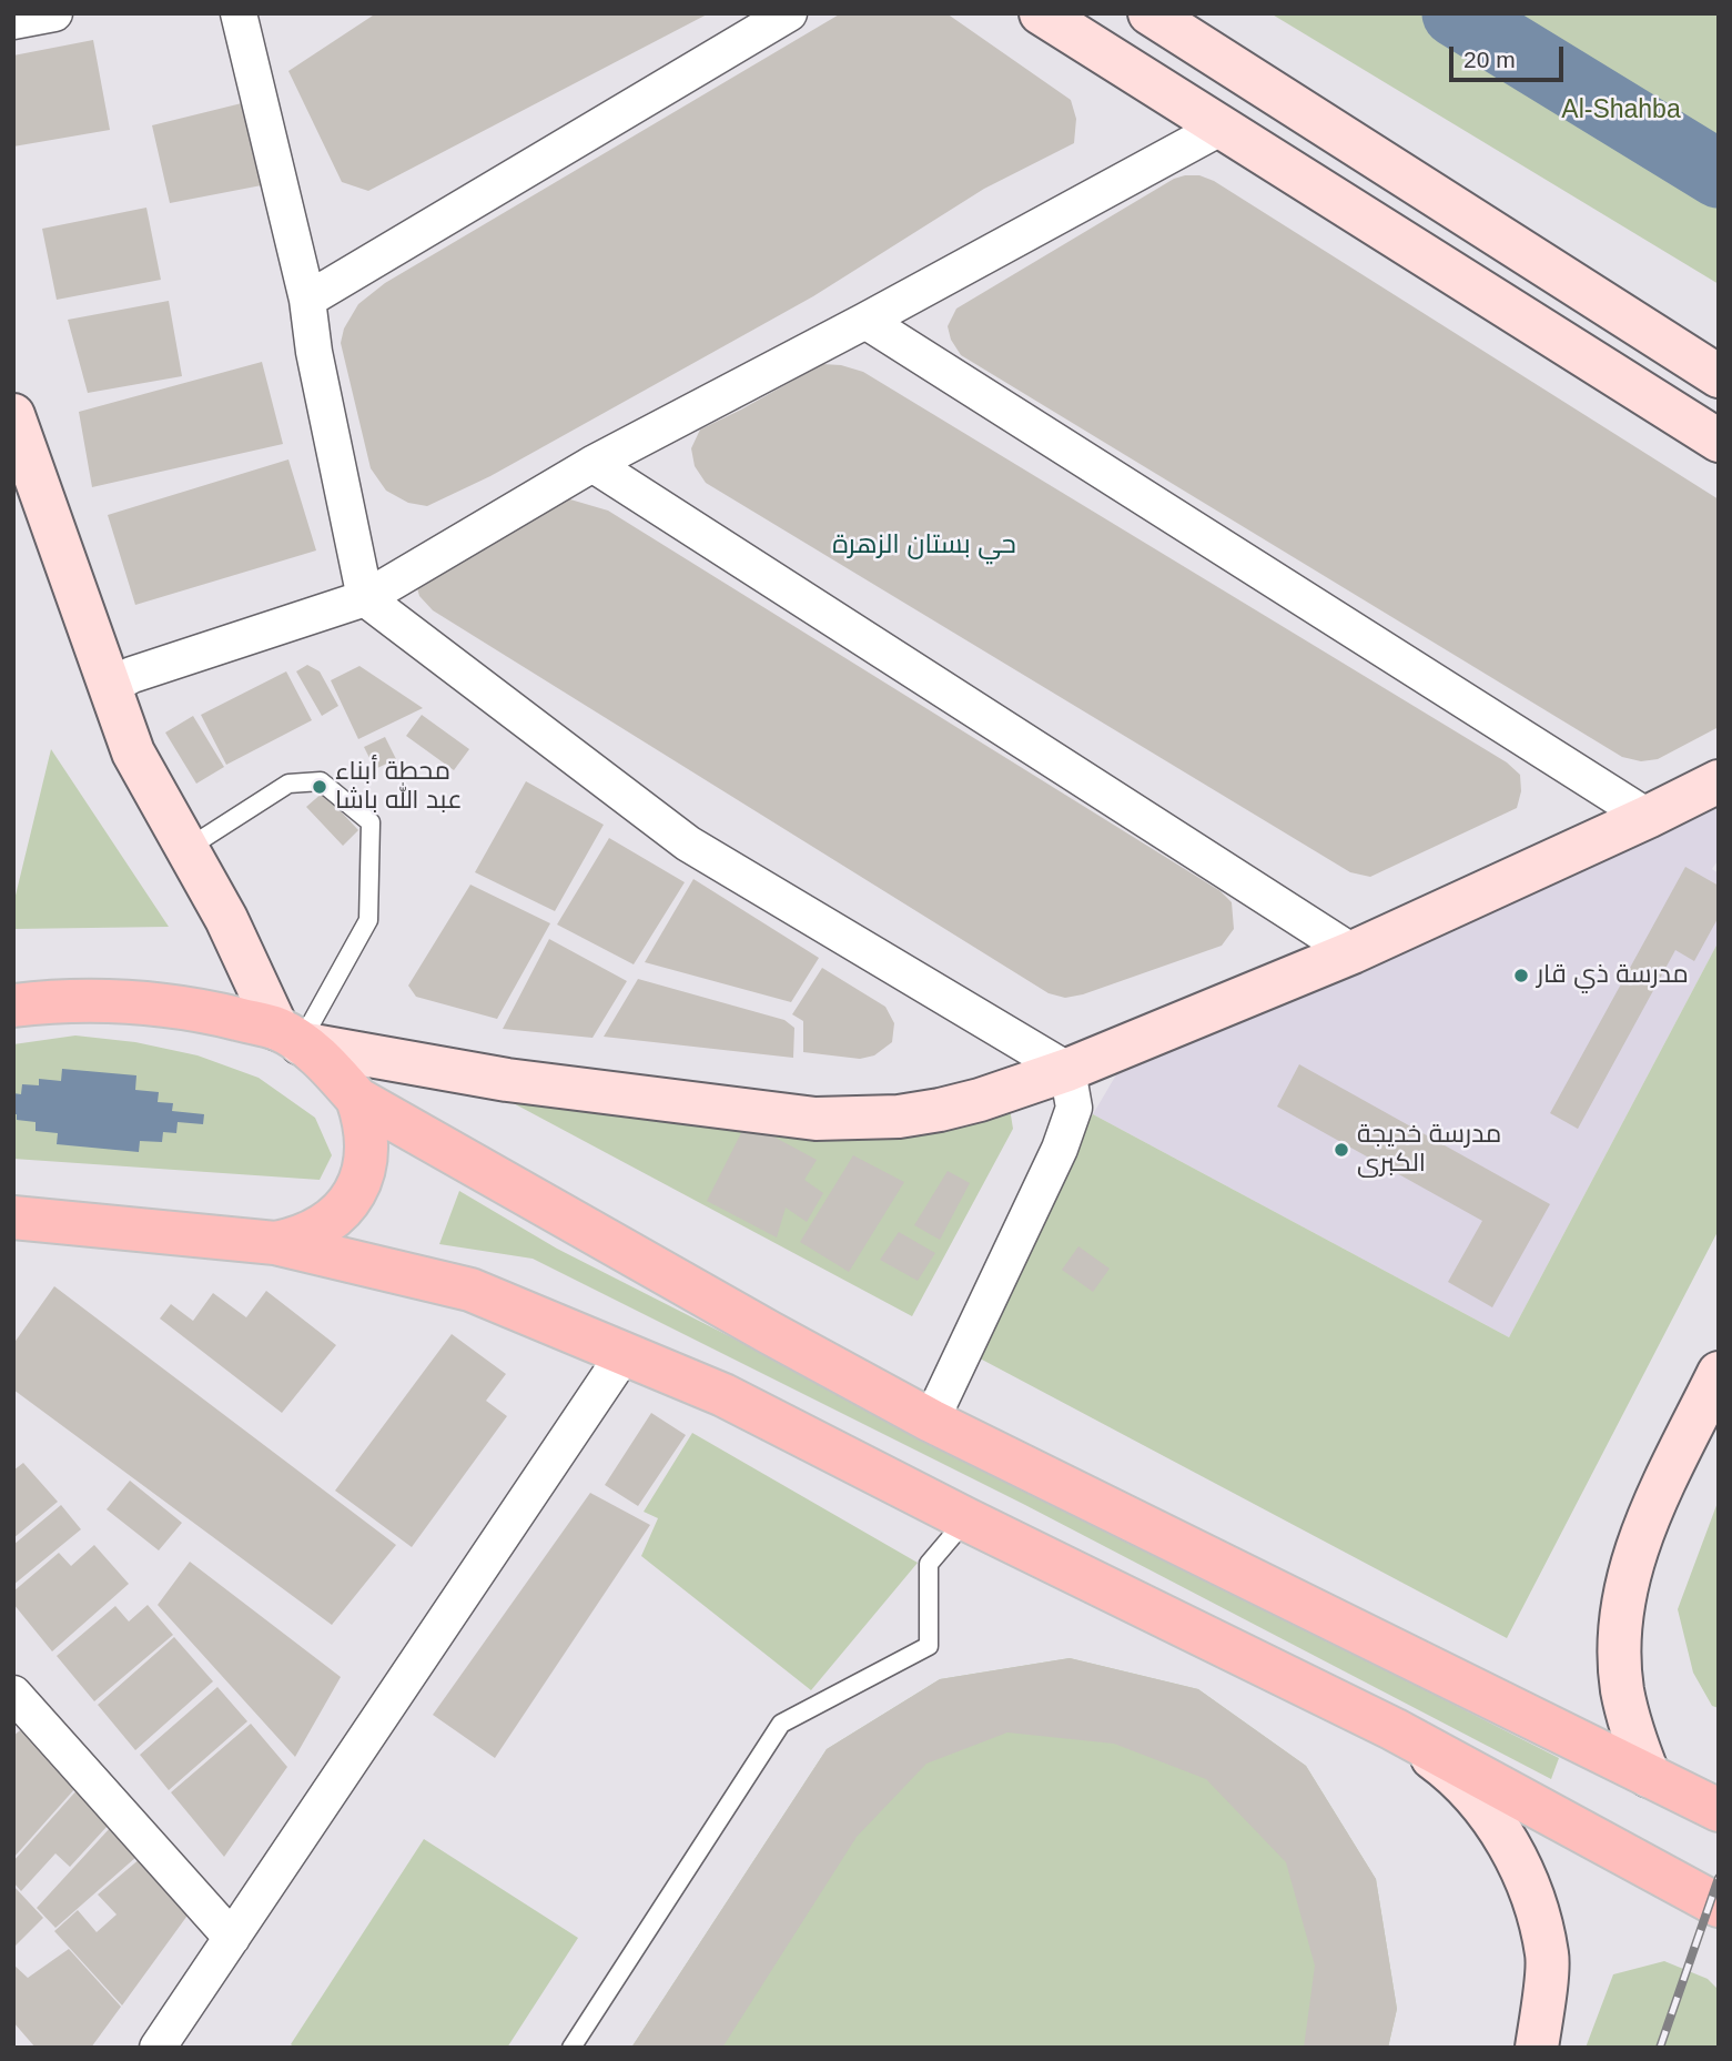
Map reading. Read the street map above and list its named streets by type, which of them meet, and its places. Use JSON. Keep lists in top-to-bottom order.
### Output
{
  "districts": ["حي بستان الزهرة"],
  "parks": ["Al-Shahba"],
  "places": ["محطة أبناء عبد الله باشا", "مدرسة ذي قار", "مدرسة خديجة الكبرى"],
  "scale_bar": "20 m"
}
